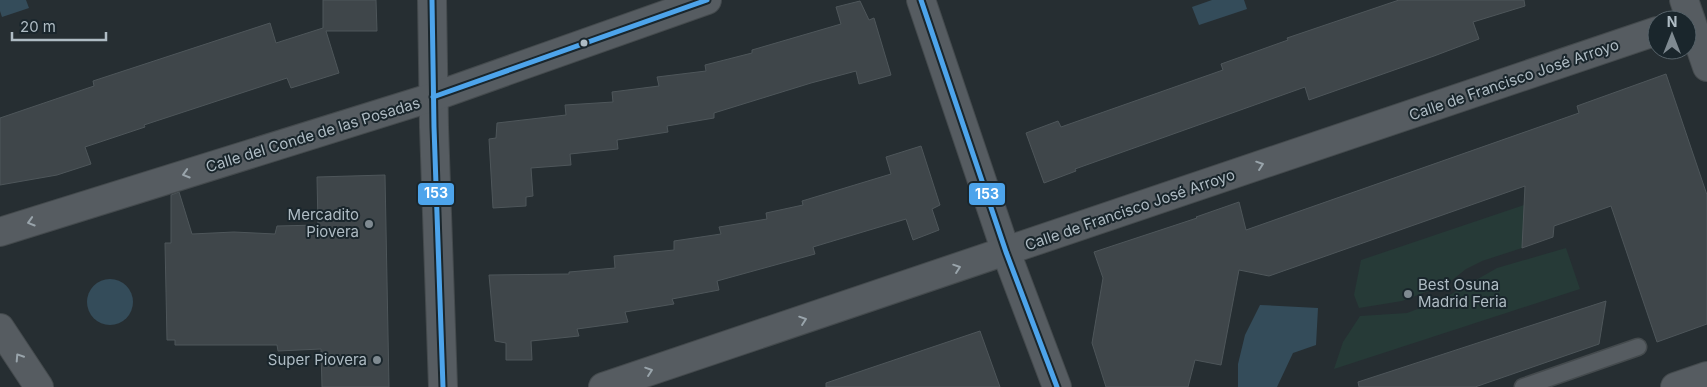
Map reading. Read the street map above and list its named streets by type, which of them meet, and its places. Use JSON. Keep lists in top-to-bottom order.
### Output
{
  "streets": {
    "street": ["Calle de Francisco José Arroyo", "Calle del Conde de las Posadas"]
  },
  "one_way": ["Calle de Francisco José Arroyo", "Calle del Conde de las Posadas"],
  "places": ["Mercadito Piovera", "Best Osuna Madrid Feria", "Super Piovera"],
  "lines": ["transit line 153"],
  "scale_bar": "20 m",
  "north": "top"
}
